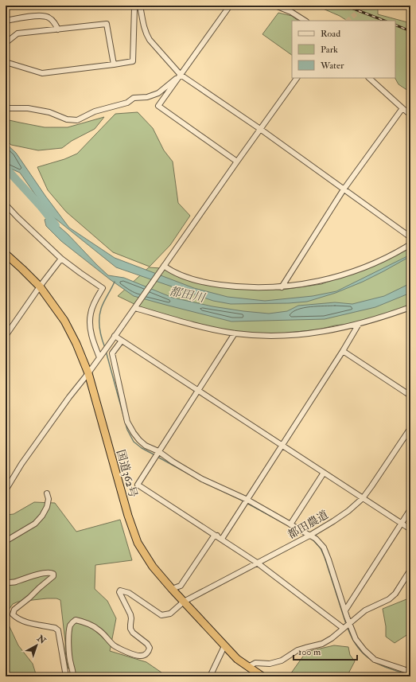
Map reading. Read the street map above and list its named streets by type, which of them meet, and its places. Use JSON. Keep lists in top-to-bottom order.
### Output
{
  "streets": {
    "highway": ["国道362号"],
    "street": ["都田農道"]
  },
  "crossings": [
    ["国道362号", "都田農道"]
  ],
  "water": ["都田川"],
  "legend": ["Road", "Park", "Water"],
  "scale_bar": "100 m",
  "north": "top right"
}
